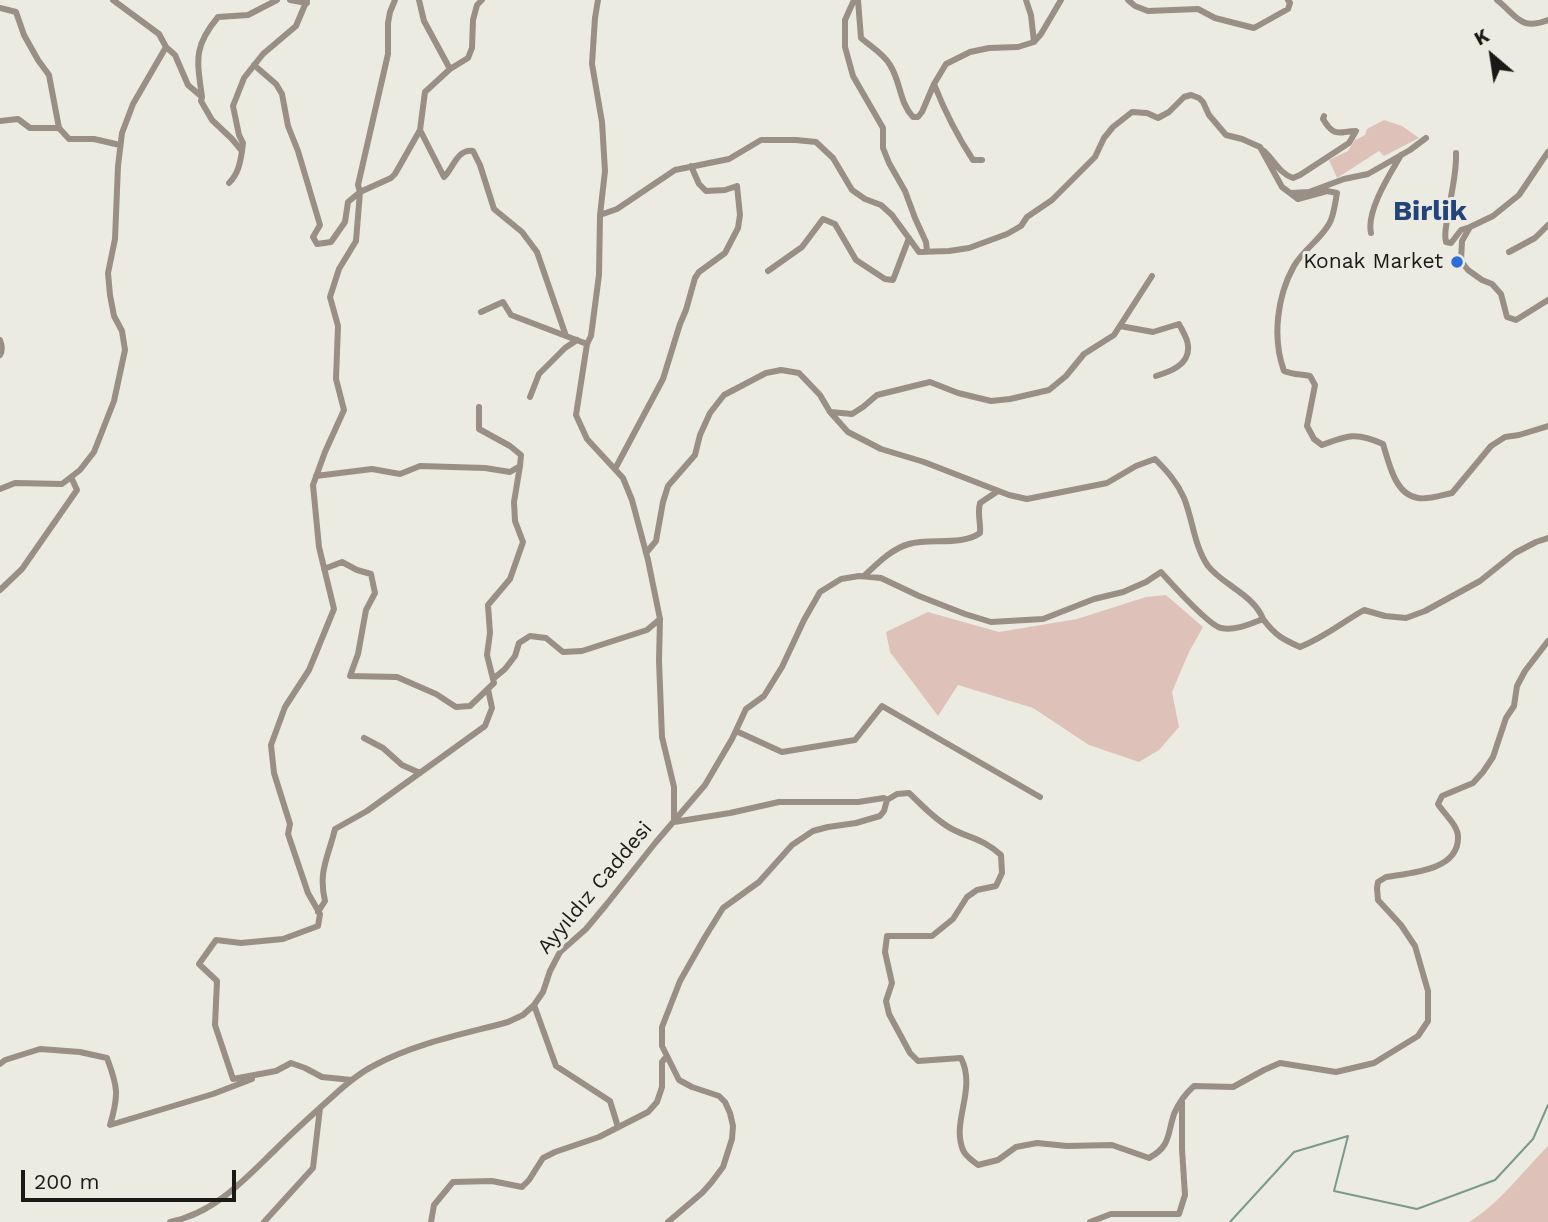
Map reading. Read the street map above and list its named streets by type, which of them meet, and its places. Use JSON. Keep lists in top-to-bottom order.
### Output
{
  "streets": {
    "street": ["Ayyıldız Caddesi"]
  },
  "districts": ["Birlik"],
  "places": ["Konak Market"],
  "scale_bar": "200 m",
  "north": "top left"
}
